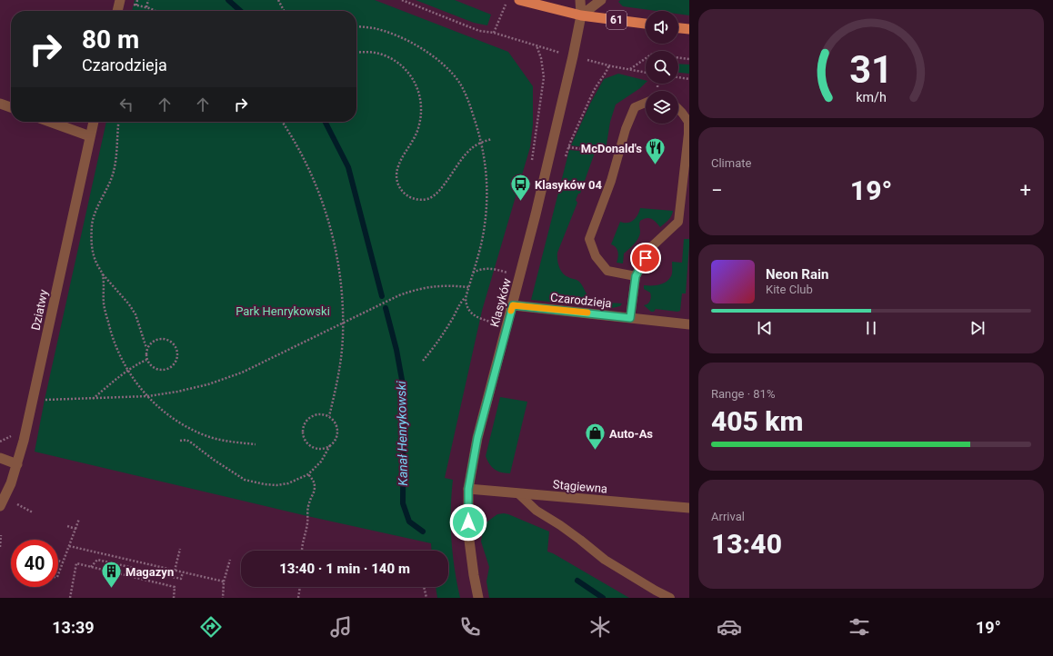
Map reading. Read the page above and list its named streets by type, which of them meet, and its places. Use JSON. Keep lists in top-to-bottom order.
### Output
{
  "streets": {
    "main road": ["61"],
    "street": [
      "Czarodzieja",
      "Klasyków",
      "Dziatwy",
      "Stągiewna"
    ]
  },
  "crossings": [
    ["61", "Klasyków"],
    ["Czarodzieja", "Klasyków"],
    ["Klasyków", "Stągiewna"]
  ],
  "water": ["Kanał Henrykowski"],
  "parks": ["Park Henrykowski"],
  "places": {
    "restaurant": ["McDonald's"],
    "bus stop": ["Klasyków 04"],
    "shop": ["Auto-As"],
    "building": ["Magazyn"]
  },
  "page": {
    "turn": ["80 m", "Czarodzieja"],
    "tile": [
      "Climate",
      ["Range · 81%", "405 km"],
      ["Arrival", "13:40"]
    ],
    "heat": ["−", "19°", "+"],
    "song": ["Neon Rain", "Kite Club"],
    "limit": "40",
    "trip": "13:40 · 1 min · 140 m",
    "tabs": ["13:39", "19°"],
    "gauge": ["31", "km/h"]
  }
}
